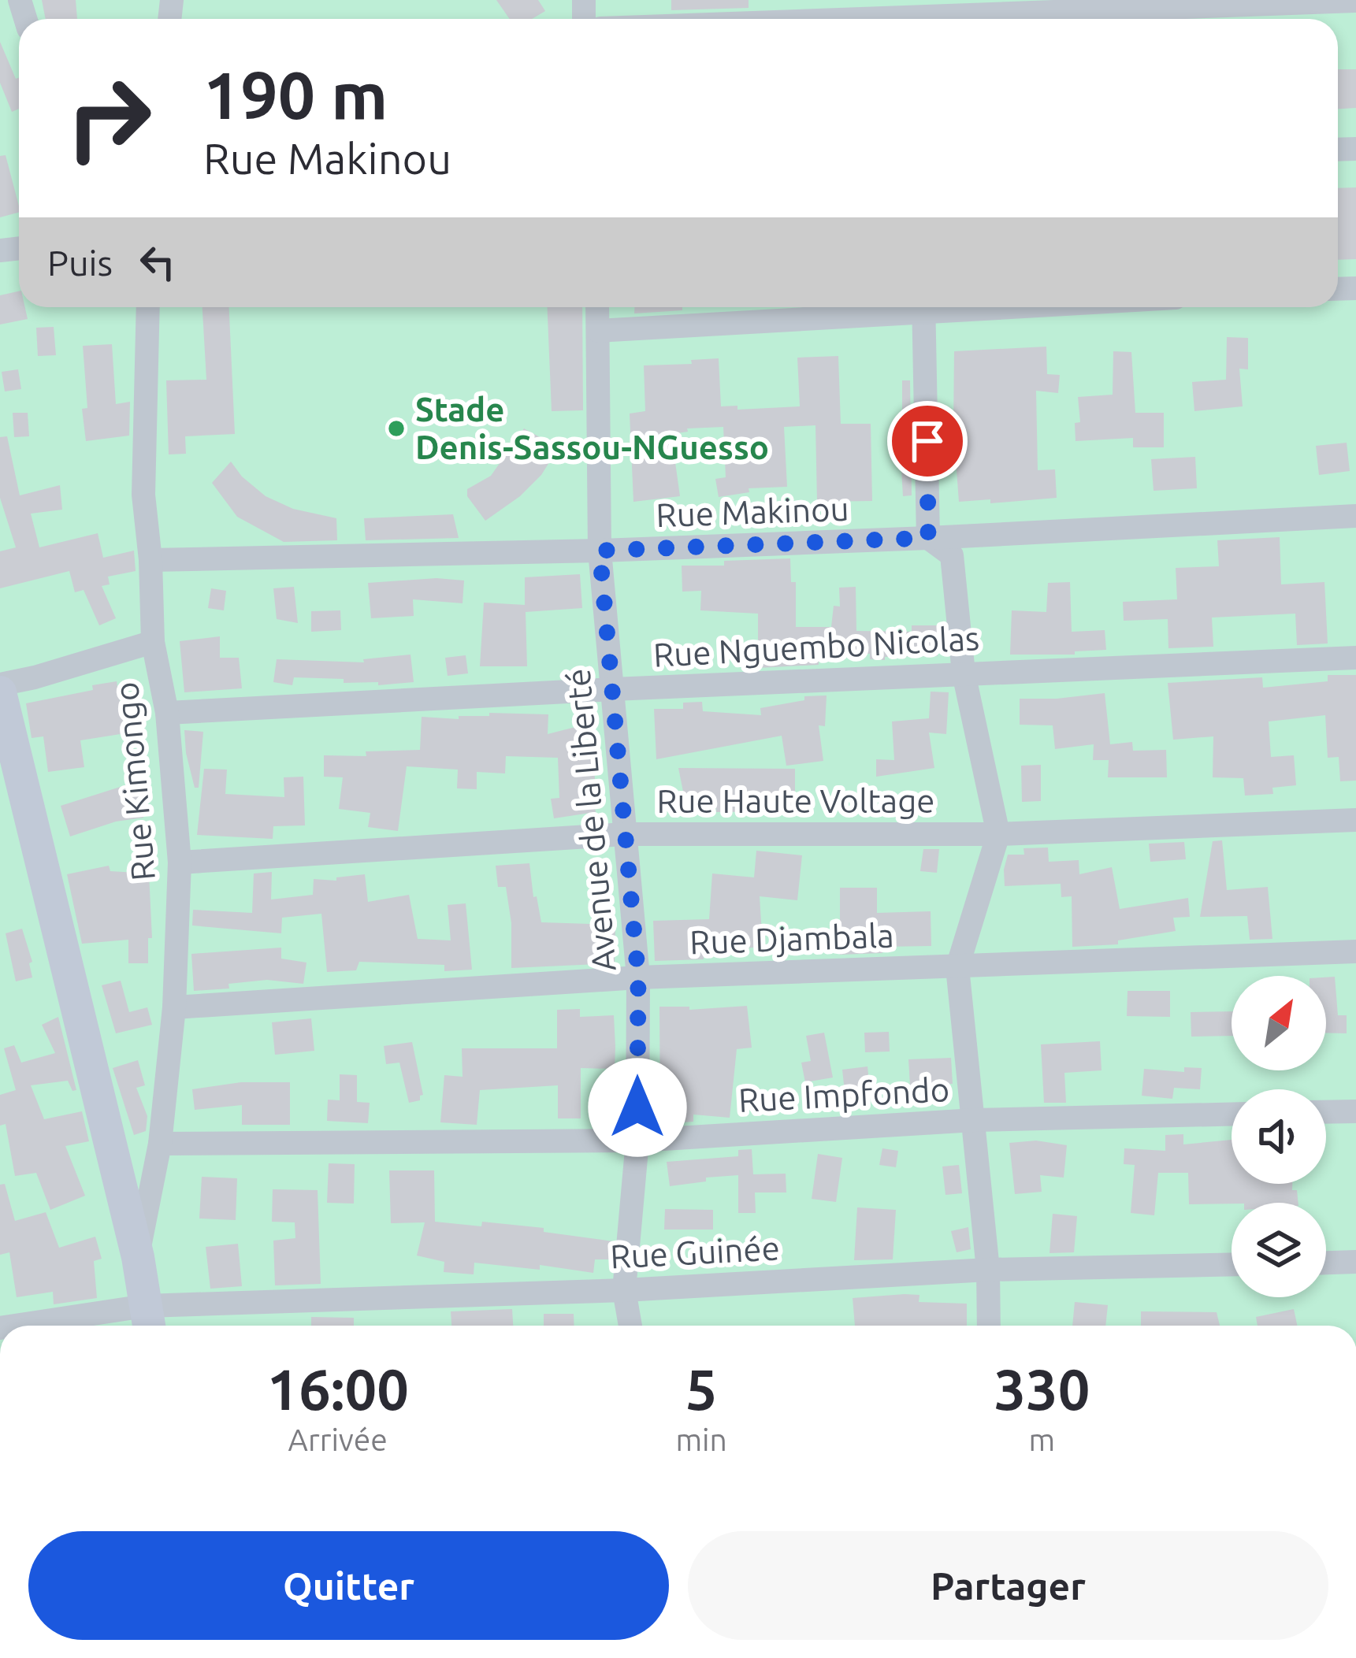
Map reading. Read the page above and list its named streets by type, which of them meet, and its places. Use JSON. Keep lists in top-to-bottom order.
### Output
{
  "streets": {
    "street": [
      "Rue Makinou",
      "Rue Nguembo Nicolas",
      "Rue Kimongo",
      "Rue Haute Voltage",
      "Avenue de la Liberté",
      "Rue Djambala",
      "Rue Impfondo",
      "Rue Guinée"
    ]
  },
  "crossings": [
    ["Rue Makinou", "Rue Kimongo"],
    ["Rue Makinou", "Avenue de la Liberté"],
    ["Rue Nguembo Nicolas", "Rue Kimongo"],
    ["Rue Nguembo Nicolas", "Avenue de la Liberté"],
    ["Rue Kimongo", "Rue Haute Voltage"],
    ["Rue Kimongo", "Rue Djambala"],
    ["Rue Kimongo", "Rue Impfondo"],
    ["Rue Haute Voltage", "Avenue de la Liberté"],
    ["Avenue de la Liberté", "Rue Djambala"],
    ["Avenue de la Liberté", "Rue Impfondo"],
    ["Avenue de la Liberté", "Rue Guinée"]
  ],
  "places": ["Stade Denis-Sassou-NGuesso"],
  "north": "top right",
  "page": {
    "turn": ["190 m", "Rue Makinou"],
    "then": "Puis",
    "eta": [
      "16:00",
      "Arrivée",
      "5",
      "min",
      "330",
      "m"
    ],
    "buttons": ["Quitter", "Partager"]
  }
}
